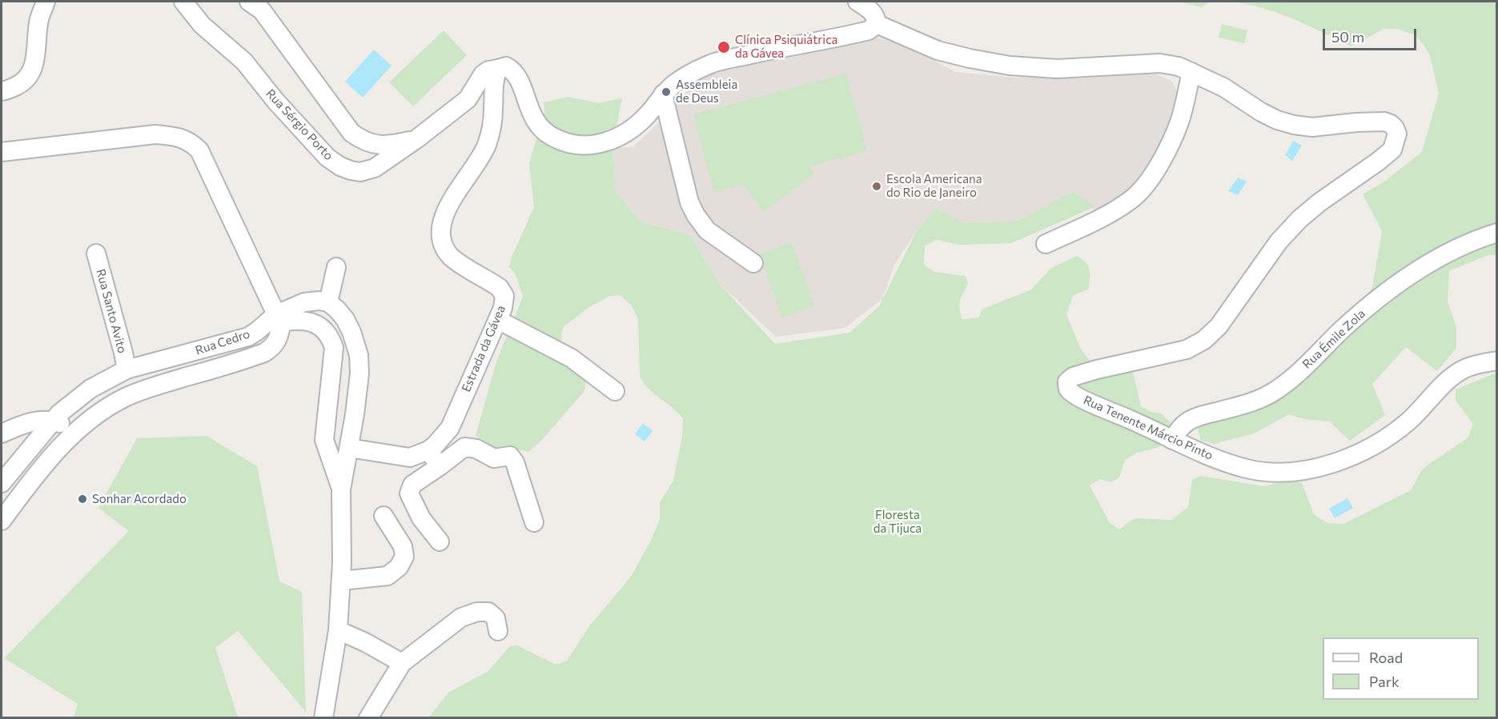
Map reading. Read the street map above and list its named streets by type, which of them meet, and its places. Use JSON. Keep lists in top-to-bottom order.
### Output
{
  "streets": {
    "street": [
      "Rua Sérgio Porto",
      "Rua Santo Avito",
      "Rua Émile Zola",
      "Rua Cedro",
      "Estrada da Gávea",
      "Rua Tenente Márcio Pinto"
    ]
  },
  "crossings": [
    ["Rua Sérgio Porto", "Estrada da Gávea"],
    ["Rua Santo Avito", "Rua Cedro"],
    ["Rua Émile Zola", "Rua Tenente Márcio Pinto"]
  ],
  "parks": ["Floresta da Tijuca"],
  "places": [
    "Clínica Psiquiátrica da Gávea",
    "Assembleia de Deus",
    "Escola Americana do Rio de Janeiro",
    "Sonhar Acordado"
  ],
  "legend": ["Road", "Park"],
  "scale_bar": "50 m"
}
